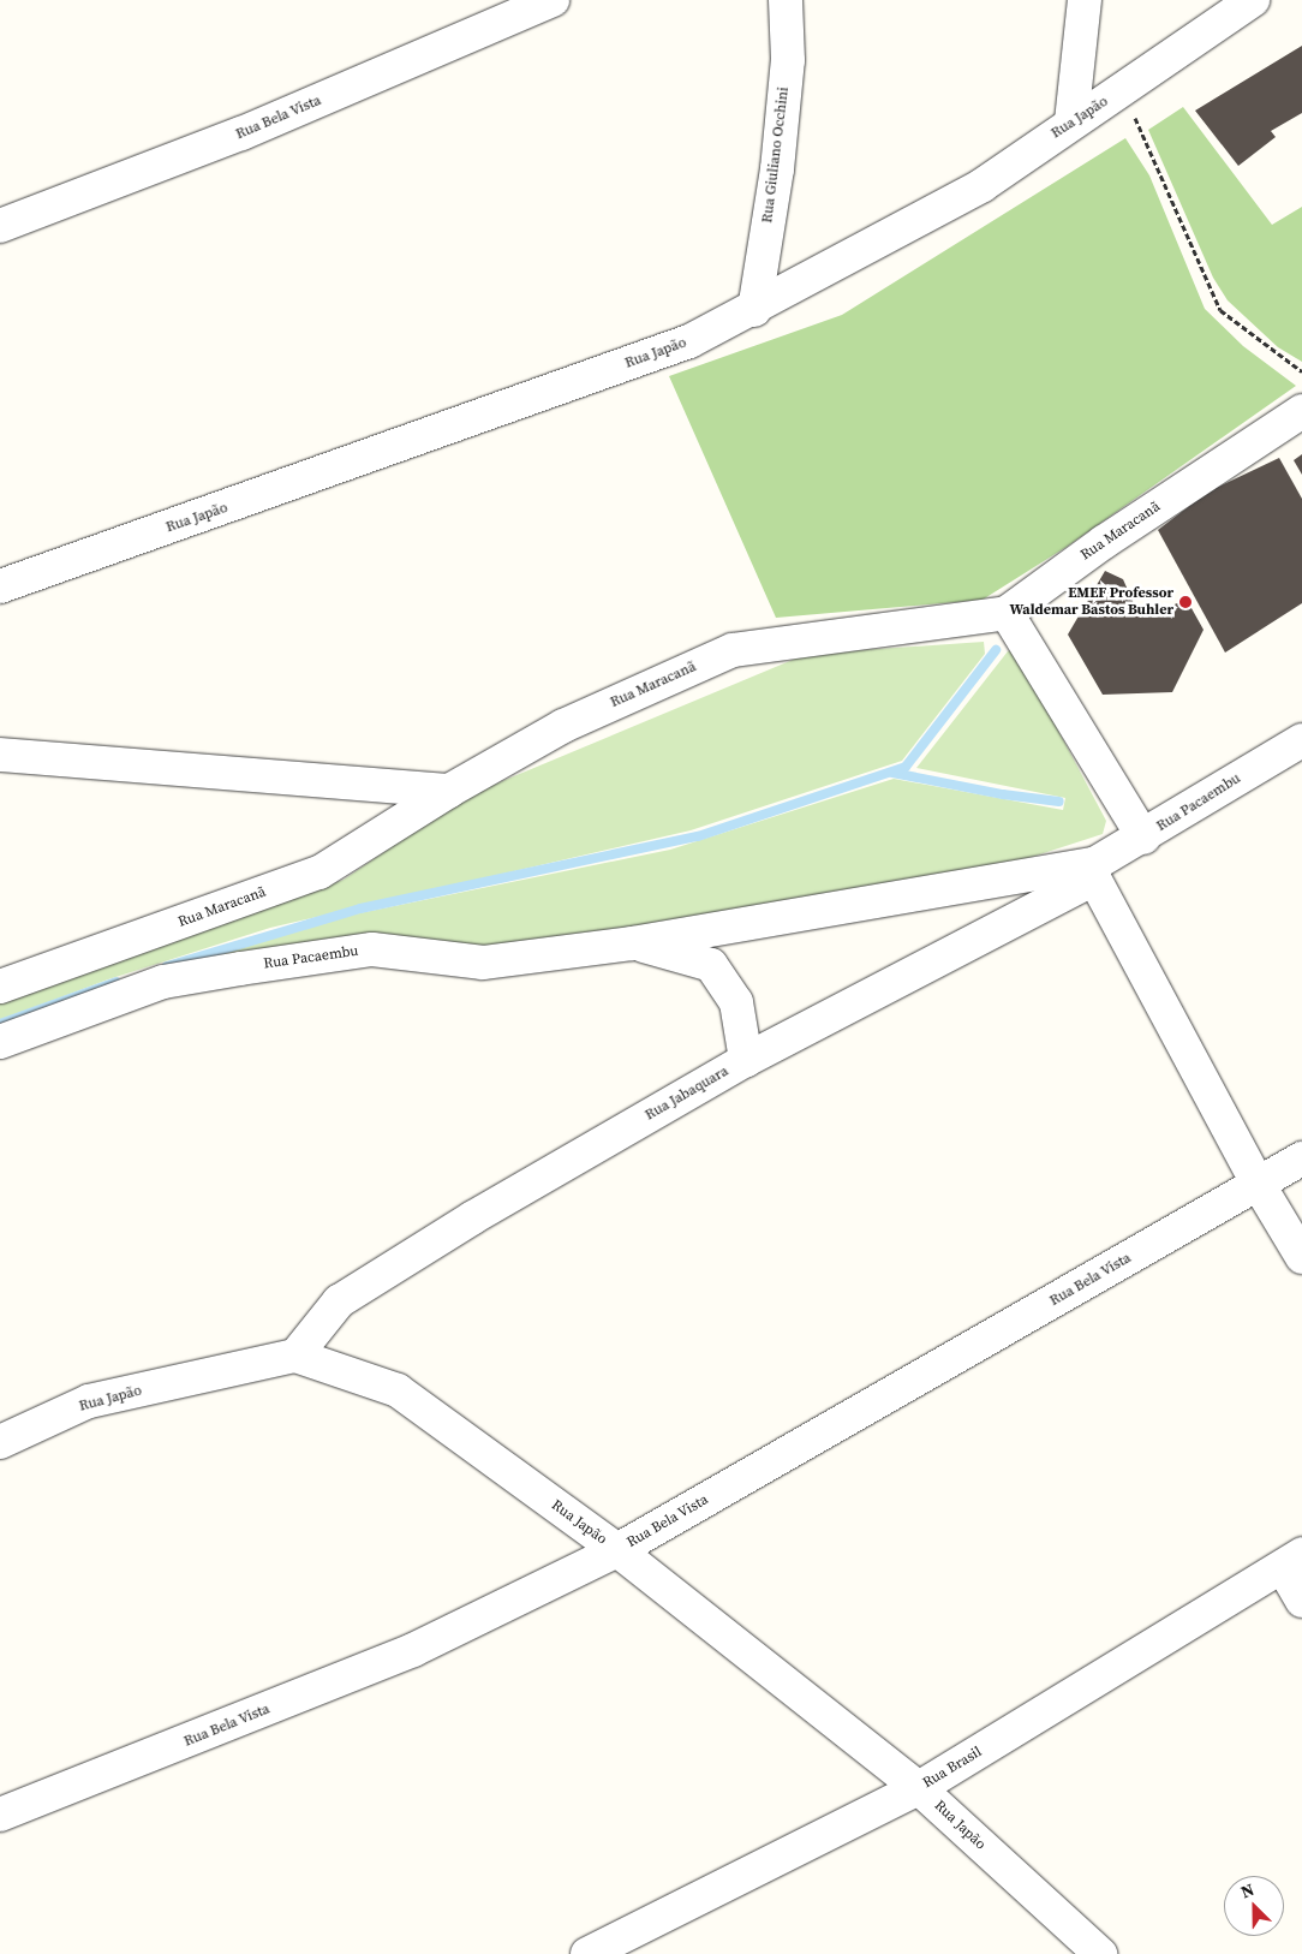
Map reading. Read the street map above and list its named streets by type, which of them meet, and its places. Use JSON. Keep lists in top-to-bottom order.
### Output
{
  "streets": {
    "street": [
      "Rua Bela Vista",
      "Rua Japão",
      "Rua Giuliano Occhini",
      "Rua Maracanã",
      "Rua Pacaembu",
      "Rua Jabaquara",
      "Rua Brasil"
    ]
  },
  "crossings": [
    ["Rua Bela Vista", "Rua Japão"],
    ["Rua Japão", "Rua Giuliano Occhini"],
    ["Rua Japão", "Rua Jabaquara"],
    ["Rua Japão", "Rua Brasil"],
    ["Rua Pacaembu", "Rua Jabaquara"]
  ],
  "places": ["EMEF Professor Waldemar Bastos Buhler"],
  "north": "top left"
}
